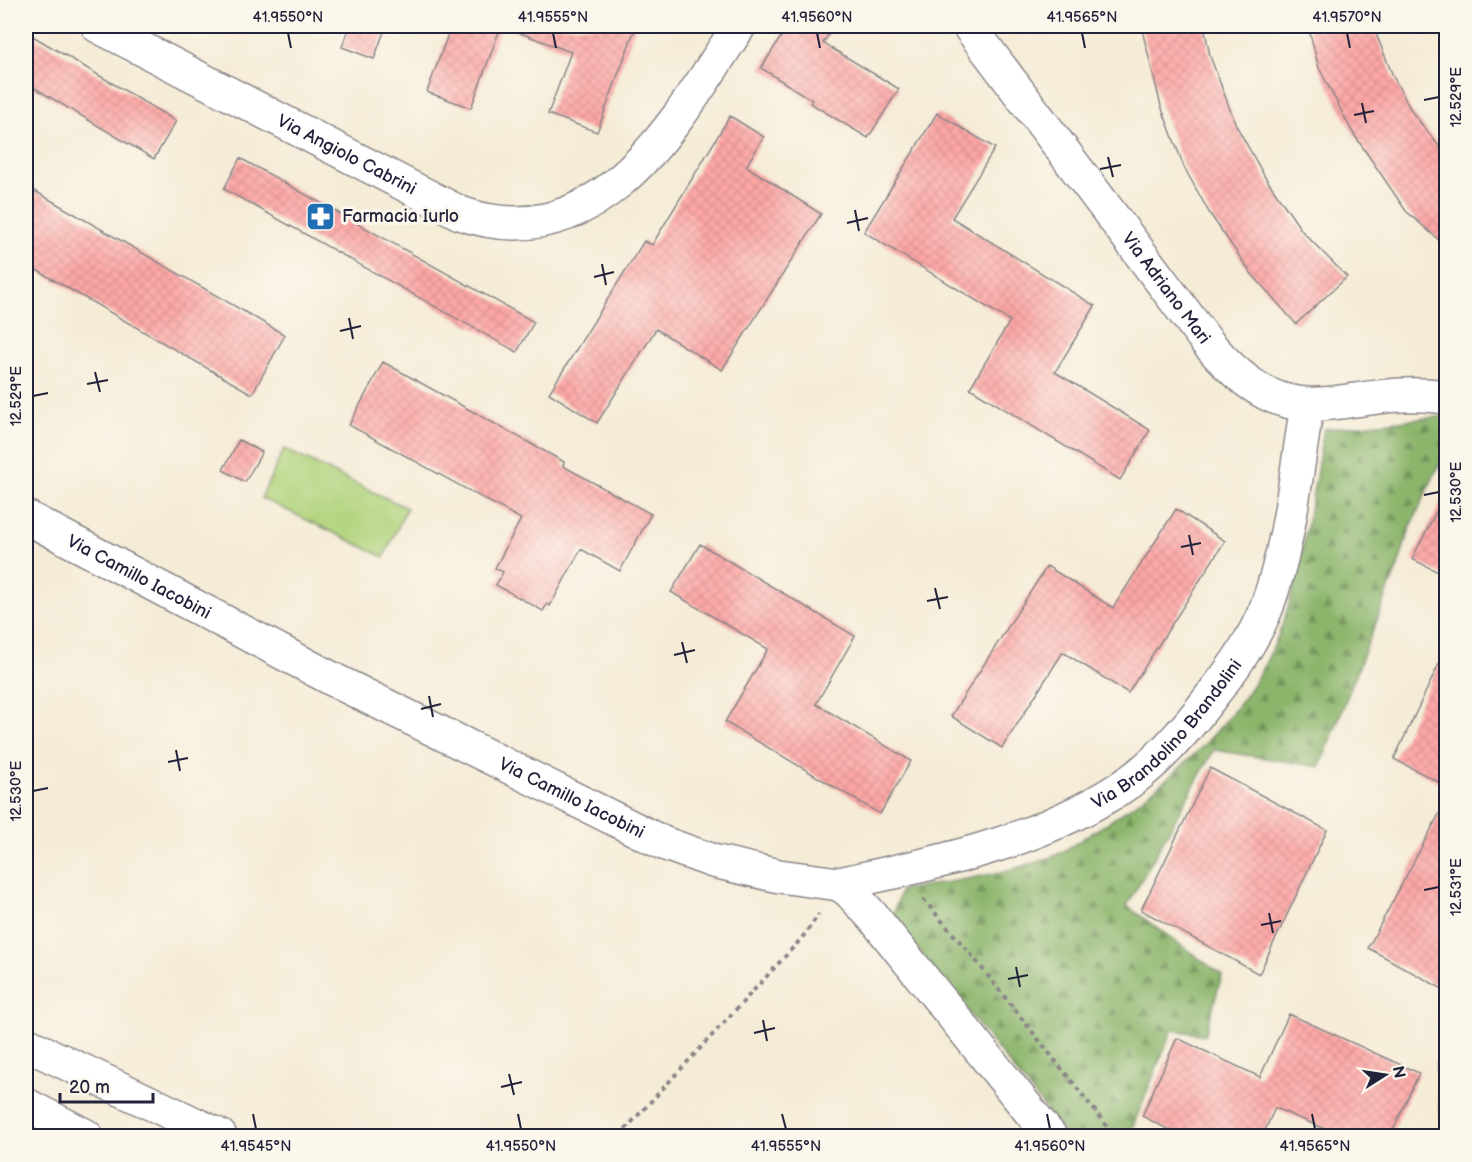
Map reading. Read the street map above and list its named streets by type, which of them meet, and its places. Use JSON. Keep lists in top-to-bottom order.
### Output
{
  "streets": {
    "street": [
      "Via Angiolo Cabrini",
      "Via Adriano Mari",
      "Via Camillo Iacobini",
      "Via Brandolino Brandolini"
    ]
  },
  "crossings": [
    ["Via Adriano Mari", "Via Brandolino Brandolini"],
    ["Via Camillo Iacobini", "Via Brandolino Brandolini"]
  ],
  "places": {
    "pharmacy": ["Farmacia Iurlo"]
  },
  "scale_bar": "20 m",
  "north": "right",
  "coordinates": [
    "41.9550°N",
    "41.9555°N",
    "41.9560°N",
    "41.9565°N",
    "41.9570°N",
    "12.529°E",
    "12.530°E",
    "12.531°E",
    "41.9545°N"
  ]
}
